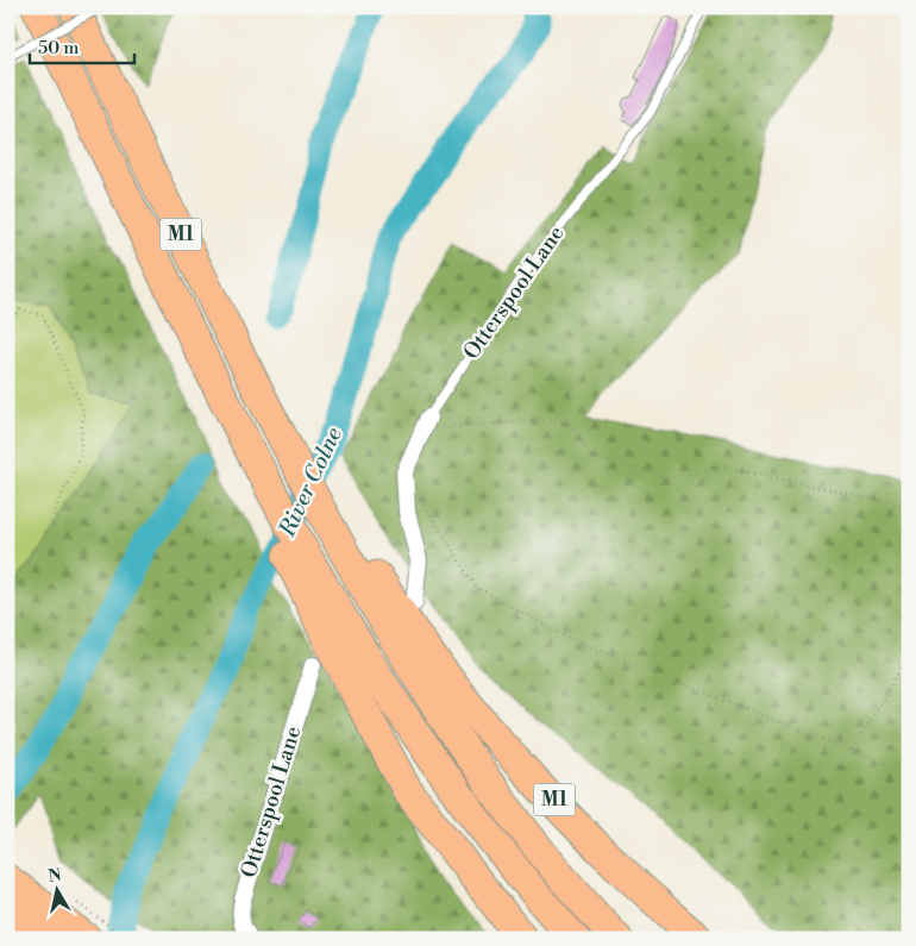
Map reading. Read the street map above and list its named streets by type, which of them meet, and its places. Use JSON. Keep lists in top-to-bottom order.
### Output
{
  "streets": {
    "highway": ["M1"],
    "street": ["Otterspool Lane"]
  },
  "water": ["River Colne"],
  "scale_bar": "50 m",
  "north": "top"
}
